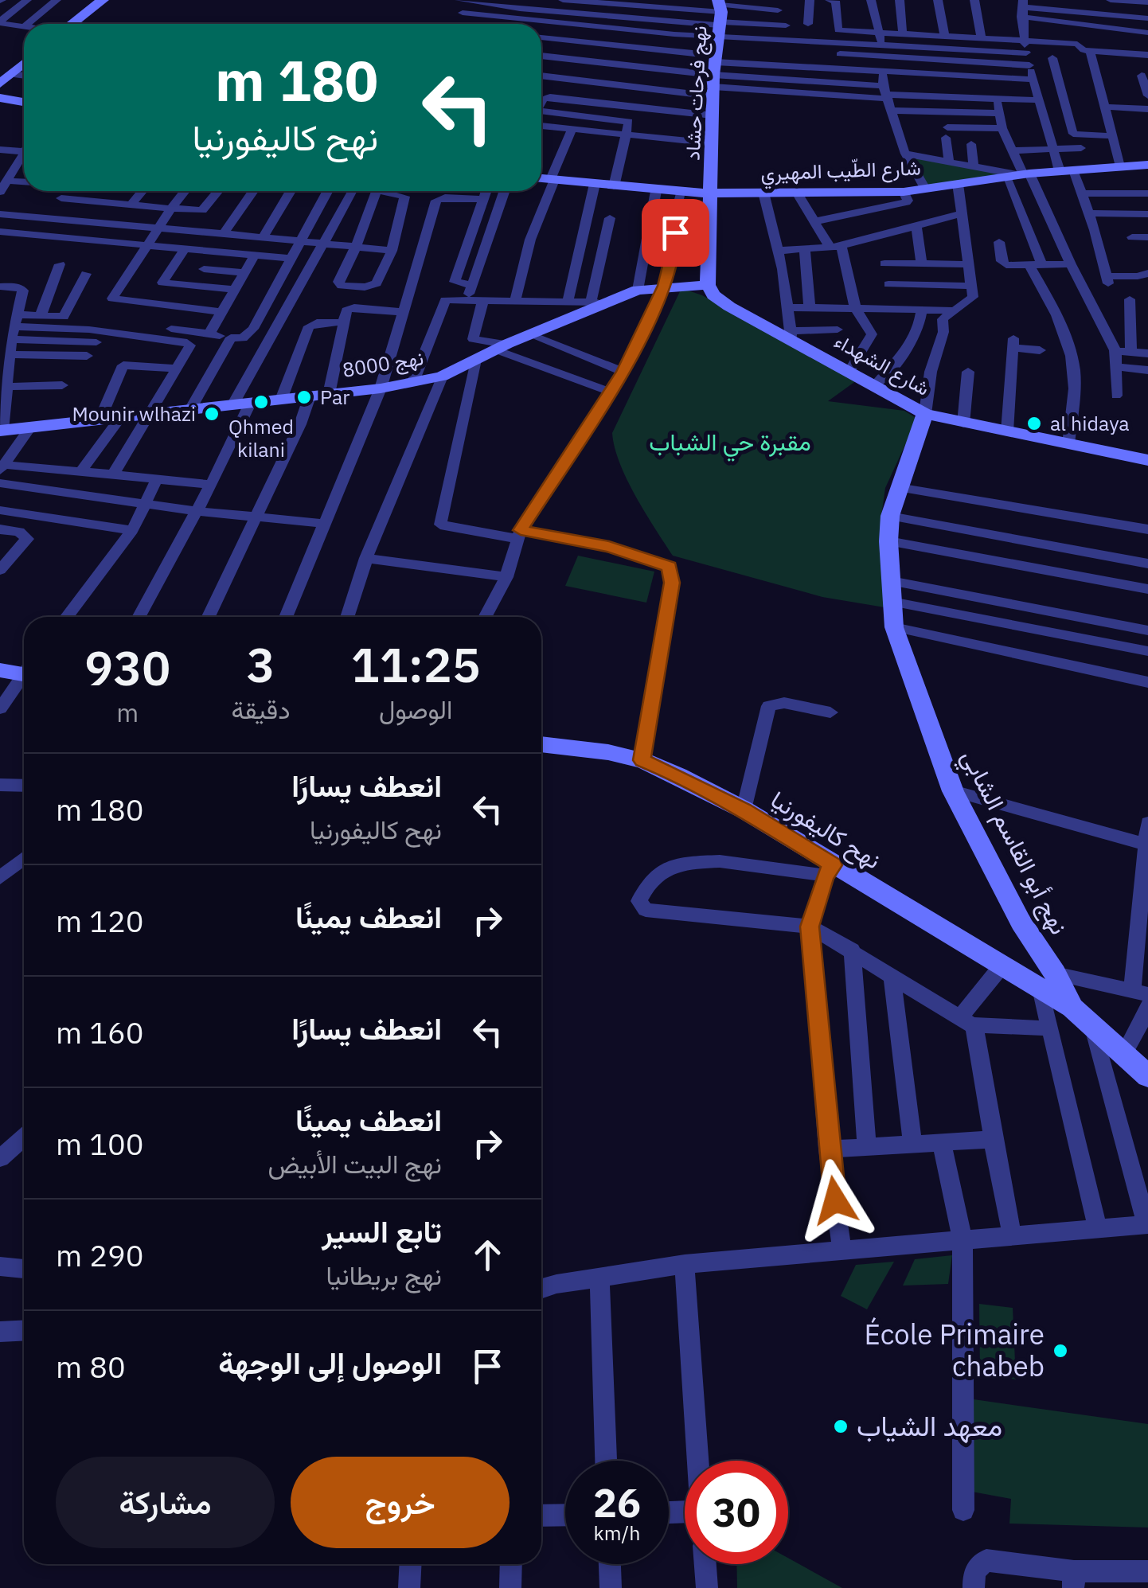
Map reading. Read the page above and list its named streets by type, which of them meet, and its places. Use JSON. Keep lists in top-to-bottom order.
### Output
{
  "streets": {
    "street": [
      "نهج فرحات حشاد",
      "شارع الطّيب المهيري",
      "نهج 8000",
      "شارع الشهداء",
      "نهح كاليفورنيا",
      "نهج أبو القاسم الشابي"
    ]
  },
  "crossings": [
    ["نهج فرحات حشاد", "شارع الطّيب المهيري"],
    ["نهج فرحات حشاد", "نهج 8000"],
    ["نهج فرحات حشاد", "شارع الشهداء"],
    ["نهج 8000", "شارع الشهداء"],
    ["شارع الشهداء", "نهج أبو القاسم الشابي"],
    ["نهح كاليفورنيا", "نهج أبو القاسم الشابي"]
  ],
  "parks": ["مقبرة حي الشباب"],
  "places": [
    "Par",
    "Qhmed kilani",
    "Mounir wlhazi",
    "al hidaya",
    "École Primaire chabeb",
    "معهد الشياب"
  ],
  "page": {
    "turn": ["180 m", "نهح كاليفورنيا"],
    "eta": [
      "11:25",
      "الوصول",
      "3",
      "دقيقة",
      "930",
      "m"
    ],
    "list": [
      {
        "name": "انعطف يسارًا",
        "note": "نهح كاليفورنيا",
        "value": "180 m"
      },
      {
        "name": "انعطف يمينًا",
        "value": "120 m"
      },
      {
        "name": "انعطف يسارًا",
        "value": "160 m"
      },
      {
        "name": "انعطف يمينًا",
        "note": "نهج البيت الأبيض",
        "value": "100 m"
      },
      {
        "name": "تابع السير",
        "note": "نهج بريطانيا",
        "value": "290 m"
      },
      {
        "name": "الوصول إلى الوجهة",
        "value": "80 m"
      }
    ],
    "buttons": ["خروج", "مشاركة"],
    "speed": "26 km/h",
    "limit": "30"
  }
}
